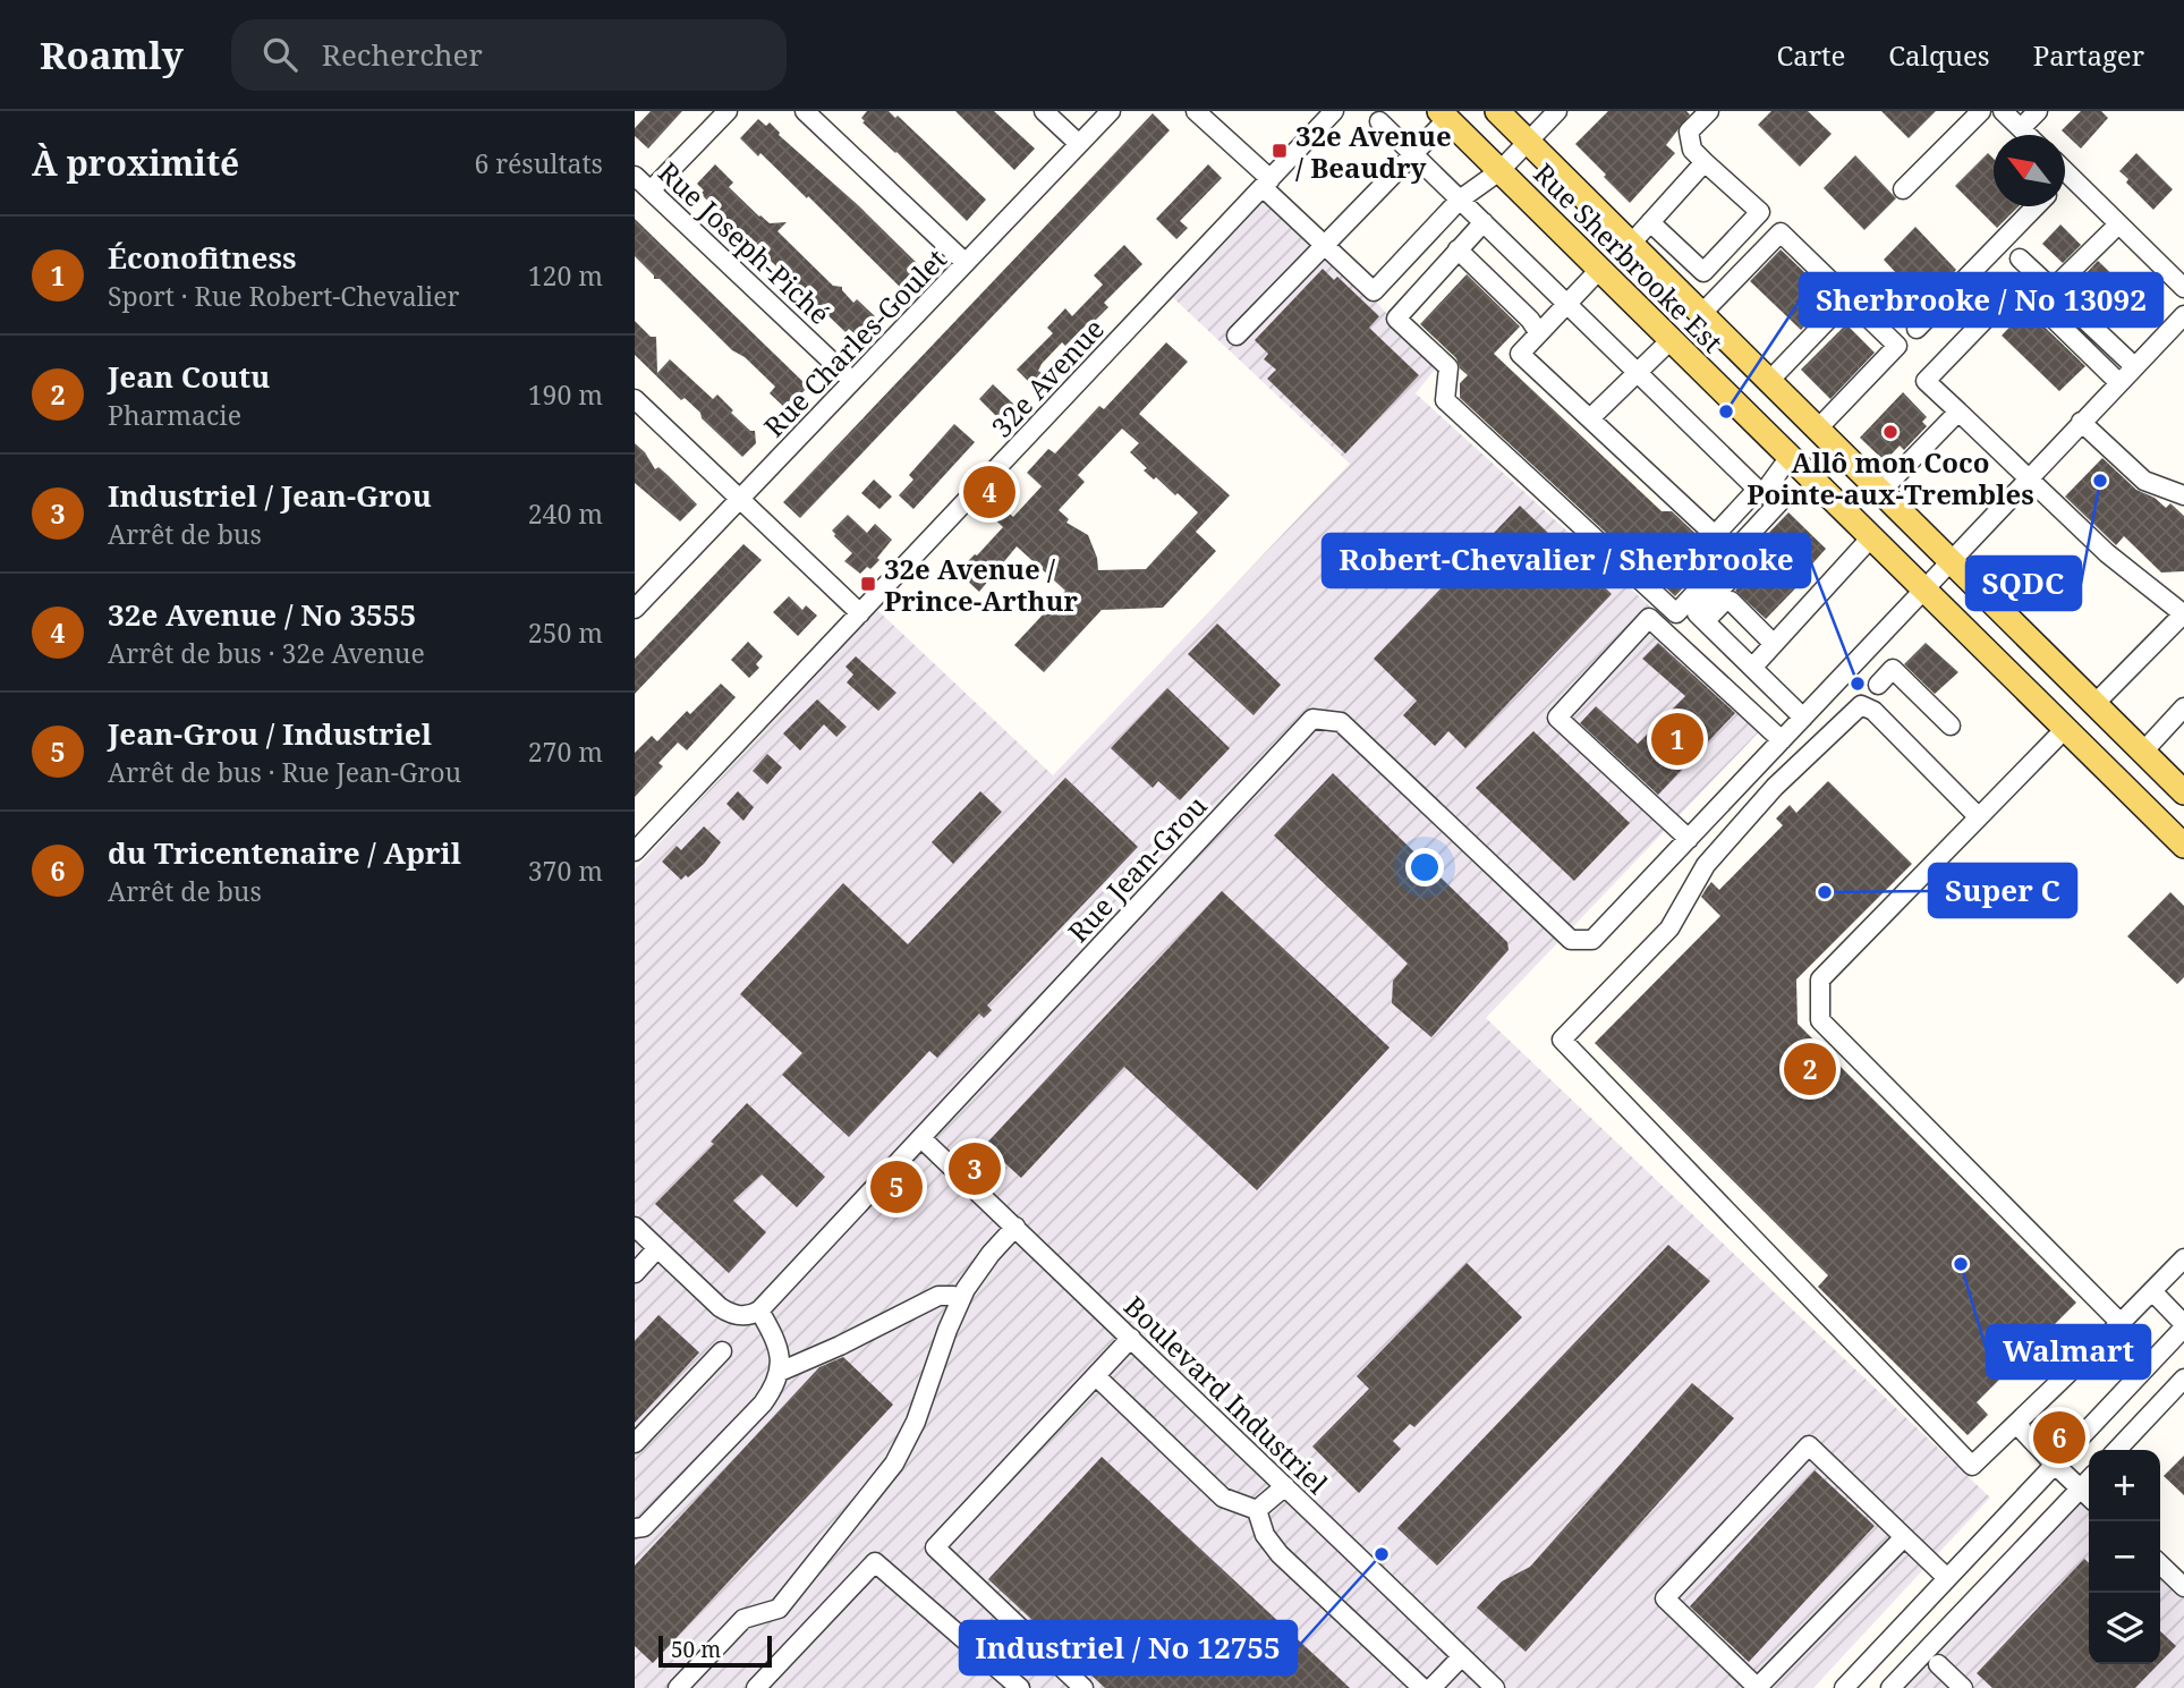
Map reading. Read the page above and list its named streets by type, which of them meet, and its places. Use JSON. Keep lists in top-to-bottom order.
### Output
{
  "streets": {
    "main road": ["Rue Sherbrooke Est"],
    "street": [
      "Rue Joseph-Piché",
      "Rue Charles-Goulet",
      "32e Avenue",
      "Rue Jean-Grou",
      "Boulevard Industriel"
    ]
  },
  "crossings": [
    ["Rue Joseph-Piché", "Rue Charles-Goulet"],
    ["Rue Jean-Grou", "Boulevard Industriel"]
  ],
  "places": {
    "transit": ["32e Avenue / Beaudry", "32e Avenue / Prince-Arthur"],
    "other": [
      "Sherbrooke / No 13092",
      "Allô mon Coco Pointe-aux-Trembles",
      "SQDC",
      "Robert-Chevalier / Sherbrooke",
      "Super C",
      "Walmart",
      "Industriel / No 12755"
    ]
  },
  "scale_bar": "50 m",
  "north": "top left",
  "page": {
    "header": "Roamly",
    "search": "Rechercher",
    "nav": ["Carte", "Calques", "Partager"],
    "heading": ["À proximité", "6 résultats"],
    "list": [
      {
        "mark": "1",
        "name": "Éconofitness",
        "note": "Sport · Rue Robert-Chevalier",
        "value": "120 m"
      },
      {
        "mark": "2",
        "name": "Jean Coutu",
        "note": "Pharmacie",
        "value": "190 m"
      },
      {
        "mark": "3",
        "name": "Industriel / Jean-Grou",
        "note": "Arrêt de bus",
        "value": "240 m"
      },
      {
        "mark": "4",
        "name": "32e Avenue / No 3555",
        "note": "Arrêt de bus · 32e Avenue",
        "value": "250 m"
      },
      {
        "mark": "5",
        "name": "Jean-Grou / Industriel",
        "note": "Arrêt de bus · Rue Jean-Grou",
        "value": "270 m"
      },
      {
        "mark": "6",
        "name": "du Tricentenaire / April",
        "note": "Arrêt de bus",
        "value": "370 m"
      }
    ],
    "pins": [
      "4",
      "1",
      "2",
      "3",
      "5",
      "6"
    ],
    "map_buttons": ["+", "−"],
    "scale": "50 m"
  }
}
